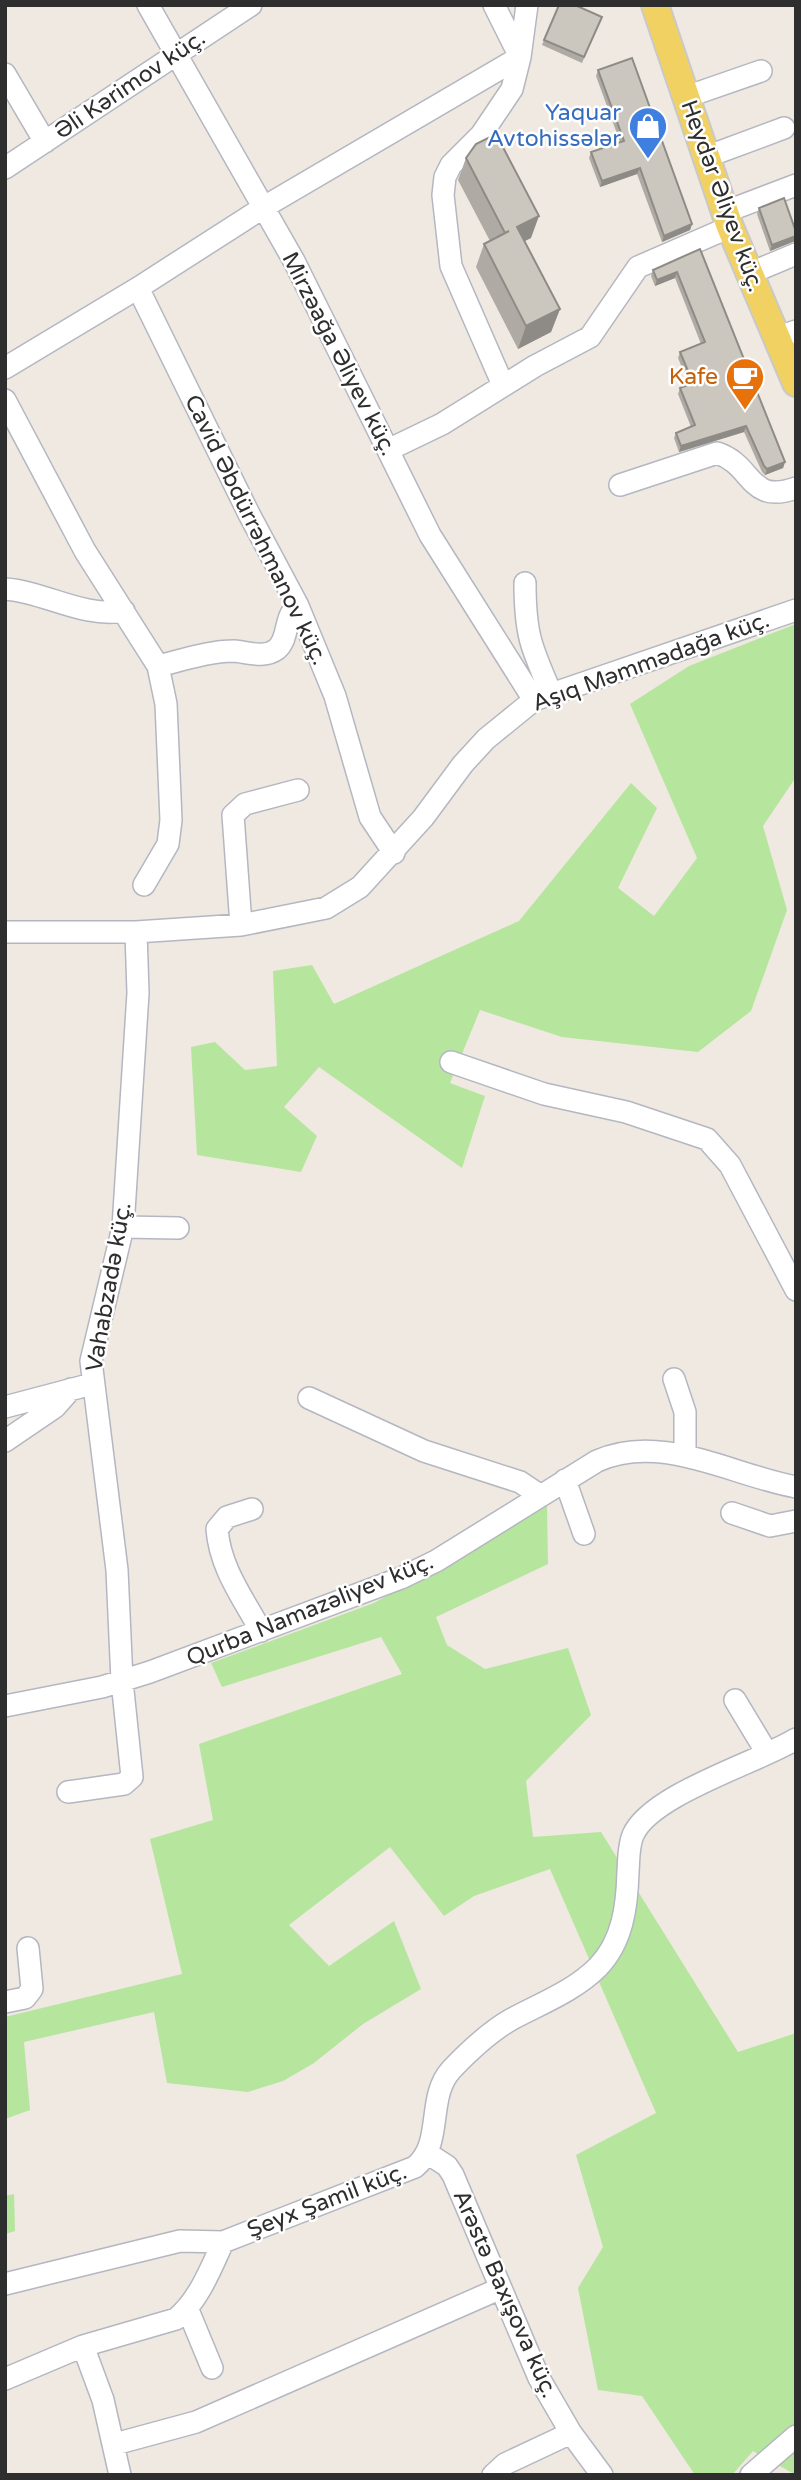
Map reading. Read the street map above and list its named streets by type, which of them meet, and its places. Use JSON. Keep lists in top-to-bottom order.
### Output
{
  "streets": {
    "main road": ["Heydər Əliyev küç."],
    "street": [
      "Əli Kərimov küç.",
      "Mirzəağa Əliyev küç.",
      "Cavid Əbdürrəhmanov küç.",
      "Aşıq Məmmədağa küç.",
      "Vahabzadə küç.",
      "Qurba Namazəliyev küç.",
      "Şeyx Şamil küç.",
      "Arəstə Baxışova küç."
    ]
  },
  "crossings": [
    ["Əli Kərimov küç.", "Mirzəağa Əliyev küç."],
    ["Mirzəağa Əliyev küç.", "Aşıq Məmmədağa küç."],
    ["Cavid Əbdürrəhmanov küç.", "Aşıq Məmmədağa küç."],
    ["Aşıq Məmmədağa küç.", "Vahabzadə küç."],
    ["Vahabzadə küç.", "Qurba Namazəliyev küç."],
    ["Şeyx Şamil küç.", "Arəstə Baxışova küç."]
  ],
  "places": {
    "shop": ["Yaquar Avtohissələr"],
    "cafe": ["Kafe"]
  }
}
